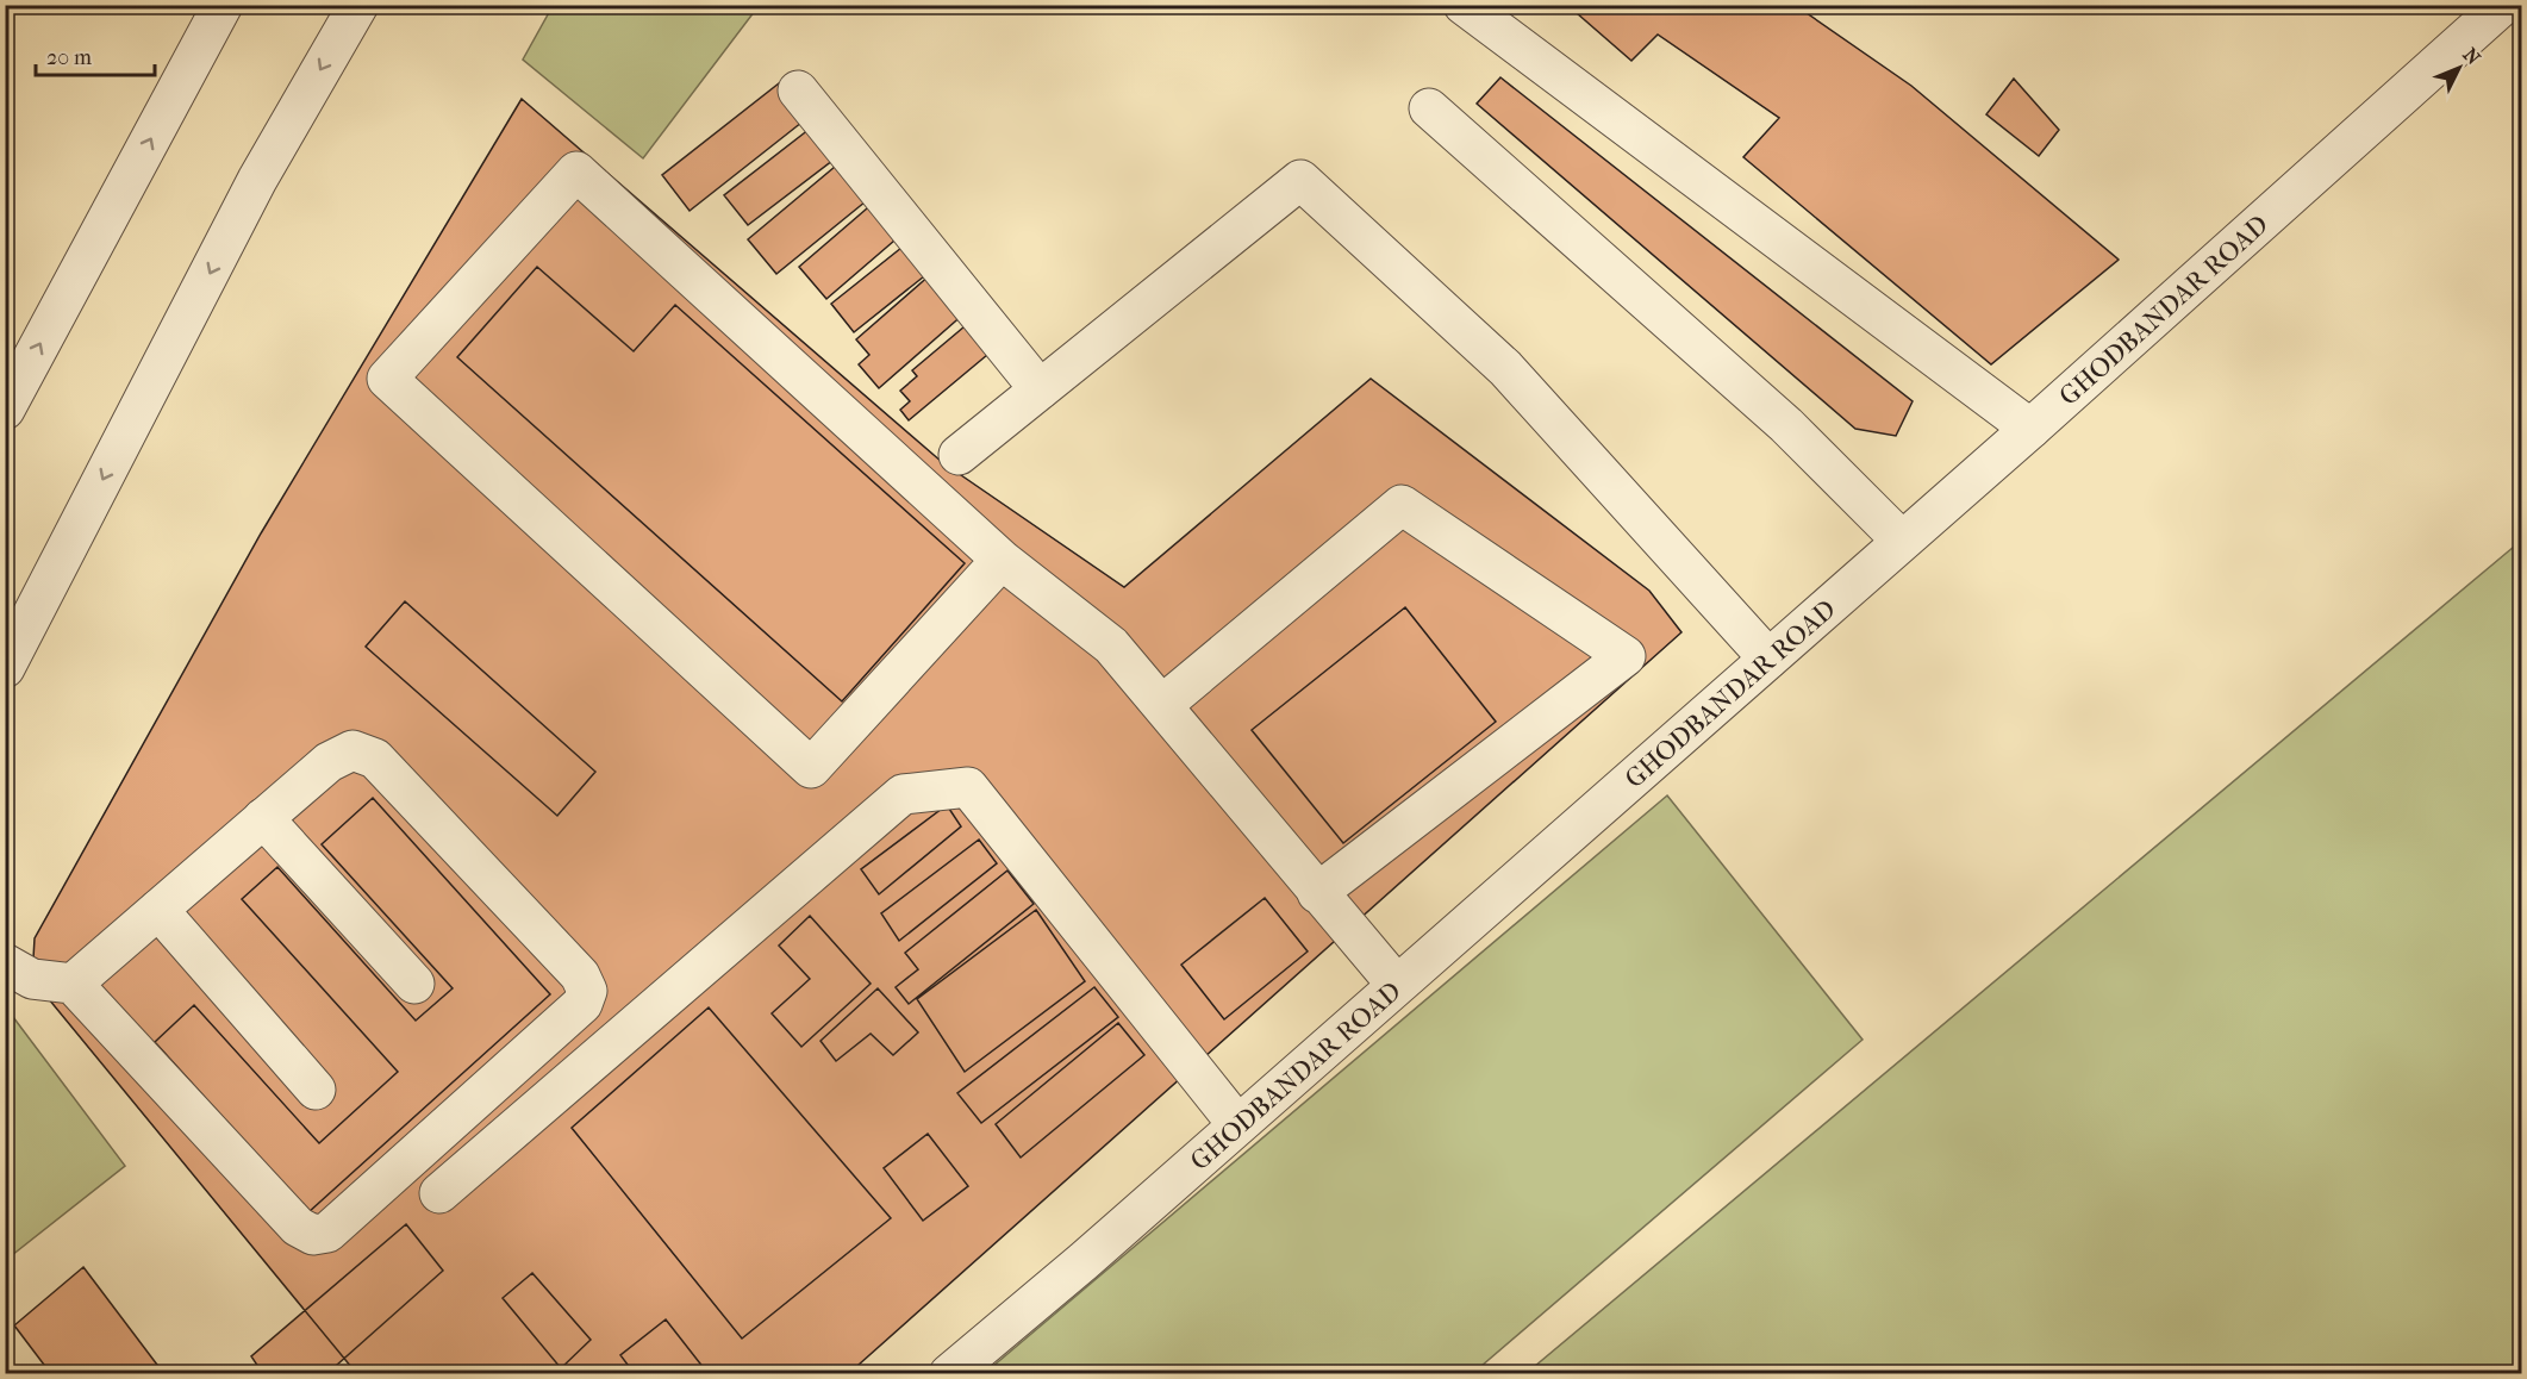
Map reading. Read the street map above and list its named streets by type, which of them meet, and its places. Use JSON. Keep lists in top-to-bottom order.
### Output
{
  "streets": {
    "street": ["GHODBANDAR ROAD"]
  },
  "scale_bar": "20 m",
  "north": "top right"
}
